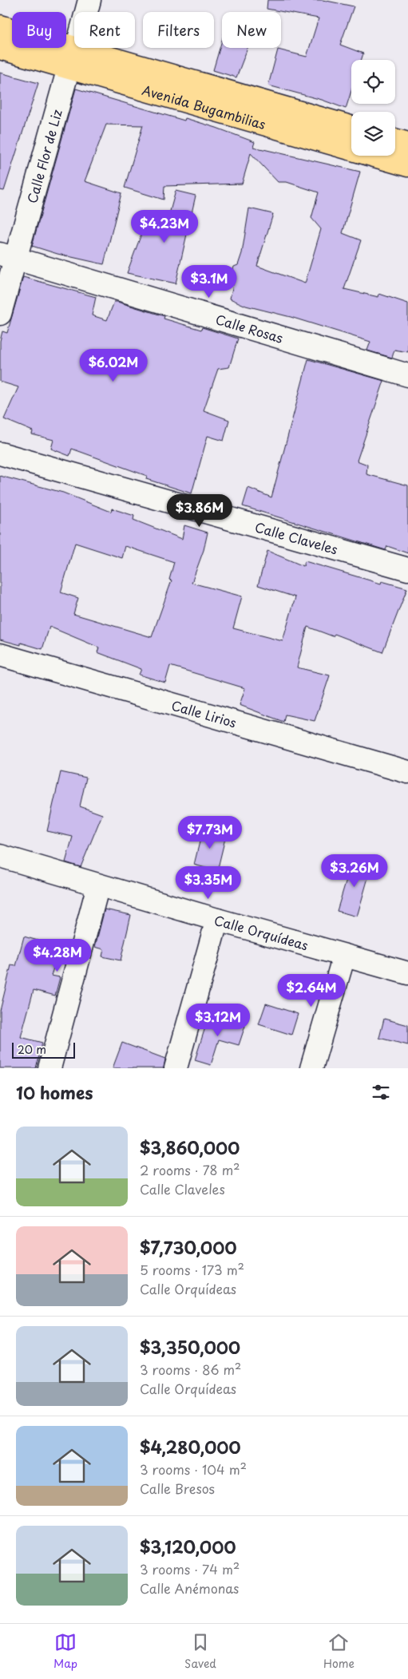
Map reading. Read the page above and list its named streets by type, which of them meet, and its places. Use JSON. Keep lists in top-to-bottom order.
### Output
{
  "streets": {
    "main road": ["Avenida Bugambilias"],
    "street": [
      "Calle Flor de Liz",
      "Calle Rosas",
      "Calle Claveles",
      "Calle Lirios",
      "Calle Orquídeas"
    ]
  },
  "crossings": [
    ["Avenida Bugambilias", "Calle Flor de Liz"],
    ["Calle Flor de Liz", "Calle Rosas"]
  ],
  "scale_bar": "20 m",
  "page": {
    "chip": [
      "Buy",
      "Rent",
      "Filters",
      "New"
    ],
    "price": [
      "$4.23M",
      "$3.1M",
      "$6.02M",
      "$3.86M",
      "$7.73M",
      "$3.26M",
      "$3.35M",
      "$4.28M",
      "$2.64M",
      "$3.12M"
    ],
    "scale": "20 m",
    "heading": "10 homes",
    "list": [
      {
        "name": "$3,860,000",
        "note": "2 rooms · 78 m² · Calle Claveles"
      },
      {
        "name": "$7,730,000",
        "note": "5 rooms · 173 m² · Calle Orquídeas"
      },
      {
        "name": "$3,350,000",
        "note": "3 rooms · 86 m² · Calle Orquídeas"
      },
      {
        "name": "$4,280,000",
        "note": "3 rooms · 104 m² · Calle Bresos"
      },
      {
        "name": "$3,120,000",
        "note": "3 rooms · 74 m² · Calle Anémonas"
      }
    ],
    "tabs": ["Map", "Saved", "Home"]
  }
}
